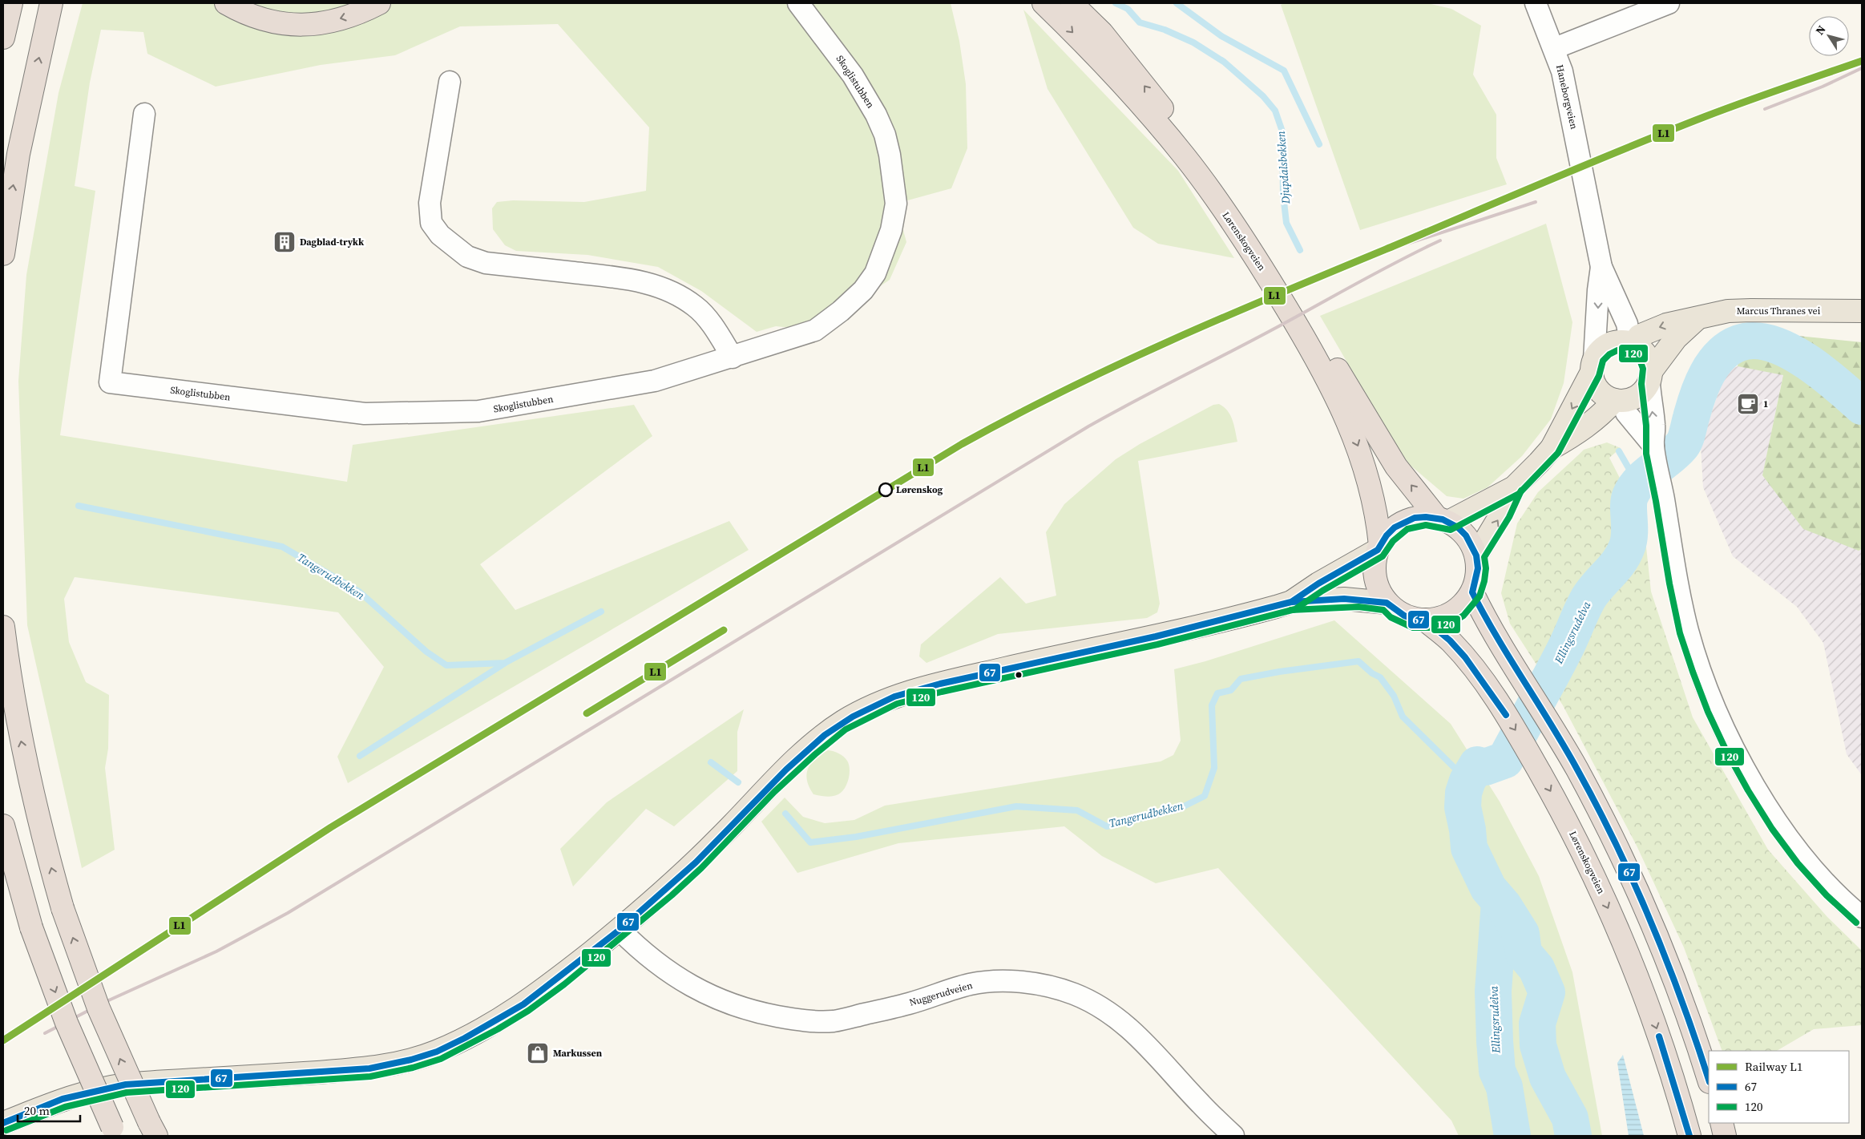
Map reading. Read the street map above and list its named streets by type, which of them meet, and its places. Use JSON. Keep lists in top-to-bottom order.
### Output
{
  "streets": {
    "highway": ["Lørenskogveien"],
    "main road": ["Marcus Thranes vei"],
    "street": ["Skoglistubben", "Haneborgveien", "Nuggerudveien"]
  },
  "crossings": [
    ["Haneborgveien", "Marcus Thranes vei"]
  ],
  "water": ["Djupdalsbekken", "Tangerudbekken", "Ellingsrudelva"],
  "places": {
    "building": ["Dagblad-trykk"],
    "cafe": ["1"],
    "other": ["Lørenskog"],
    "shop": ["Markussen"]
  },
  "lines": ["rail line L1", "transit line 120", "transit line 67"],
  "legend": ["Railway L1", "67", "120"],
  "scale_bar": "20 m",
  "north": "top left"
}
